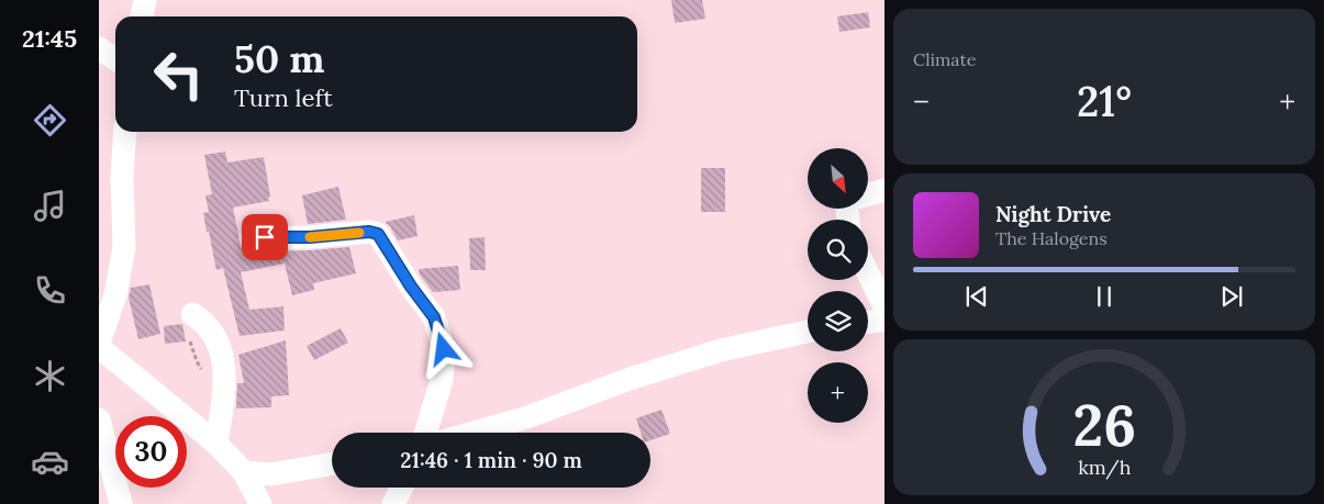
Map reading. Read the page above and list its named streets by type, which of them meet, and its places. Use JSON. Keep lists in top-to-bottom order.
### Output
{
  "north": "bottom right",
  "page": {
    "tabs": "21:45",
    "tile": "Climate",
    "turn": ["50 m", "Turn left"],
    "heat": ["−", "21°", "+"],
    "map_buttons": "+",
    "song": ["Night Drive", "The Halogens"],
    "limit": "30",
    "trip": "21:46 · 1 min · 90 m",
    "gauge": ["26", "km/h"]
  }
}
